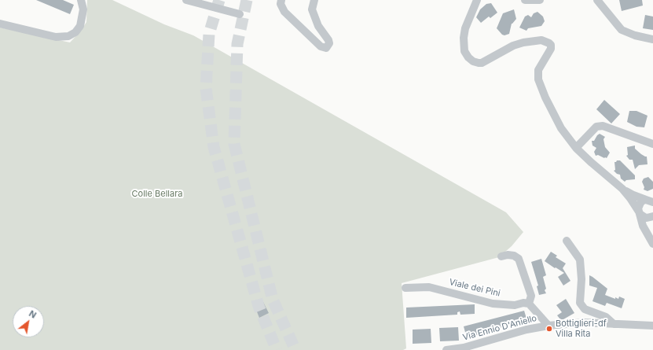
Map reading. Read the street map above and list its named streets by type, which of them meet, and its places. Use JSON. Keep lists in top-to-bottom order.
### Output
{
  "streets": {
    "street": ["Viale dei Pini", "Via Ennio D'Aniello"]
  },
  "parks": ["Colle Bellara"],
  "places": ["Bottiglieri-df Villa Rita"],
  "north": "top right"
}
